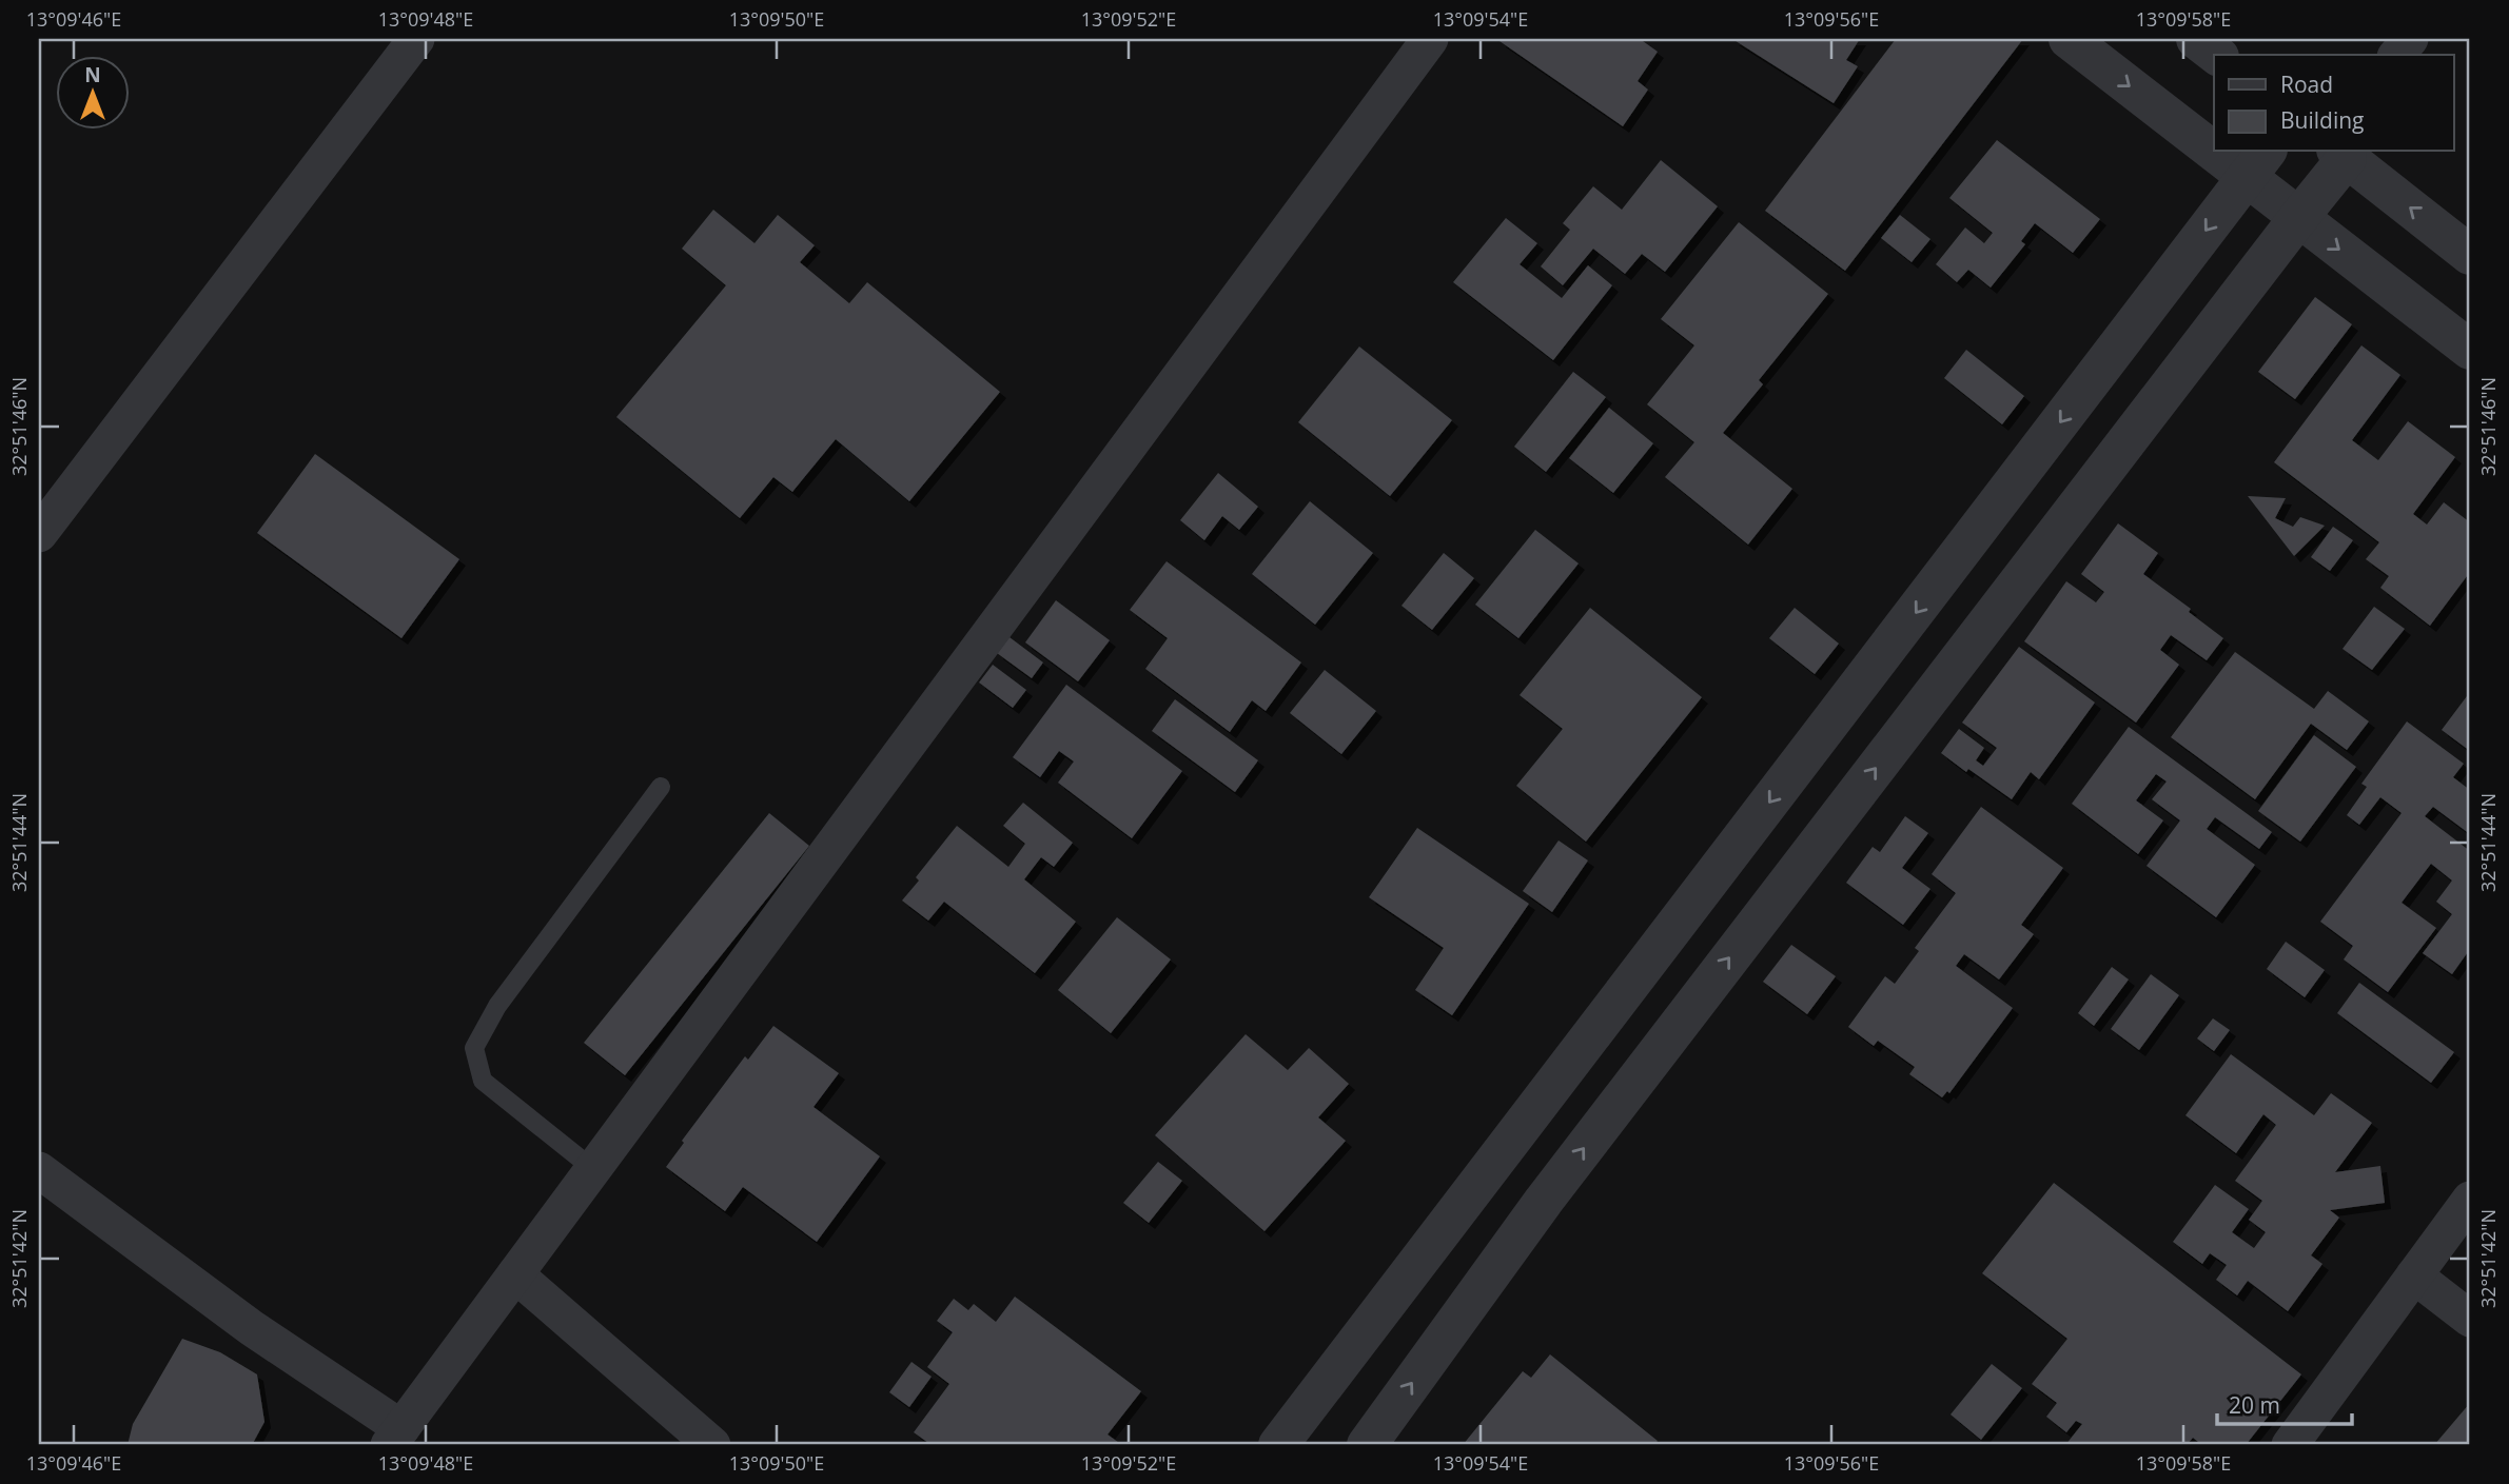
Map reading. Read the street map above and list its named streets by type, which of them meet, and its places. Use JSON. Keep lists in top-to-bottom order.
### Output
{
  "legend": ["Road", "Building"],
  "scale_bar": "20 m",
  "north": "top",
  "coordinates": [
    "13°09'46\"E",
    "13°09'48\"E",
    "13°09'50\"E",
    "13°09'52\"E",
    "13°09'54\"E",
    "13°09'56\"E",
    "13°09'58\"E",
    "32°51'46\"N",
    "32°51'44\"N",
    "32°51'42\"N"
  ]
}
